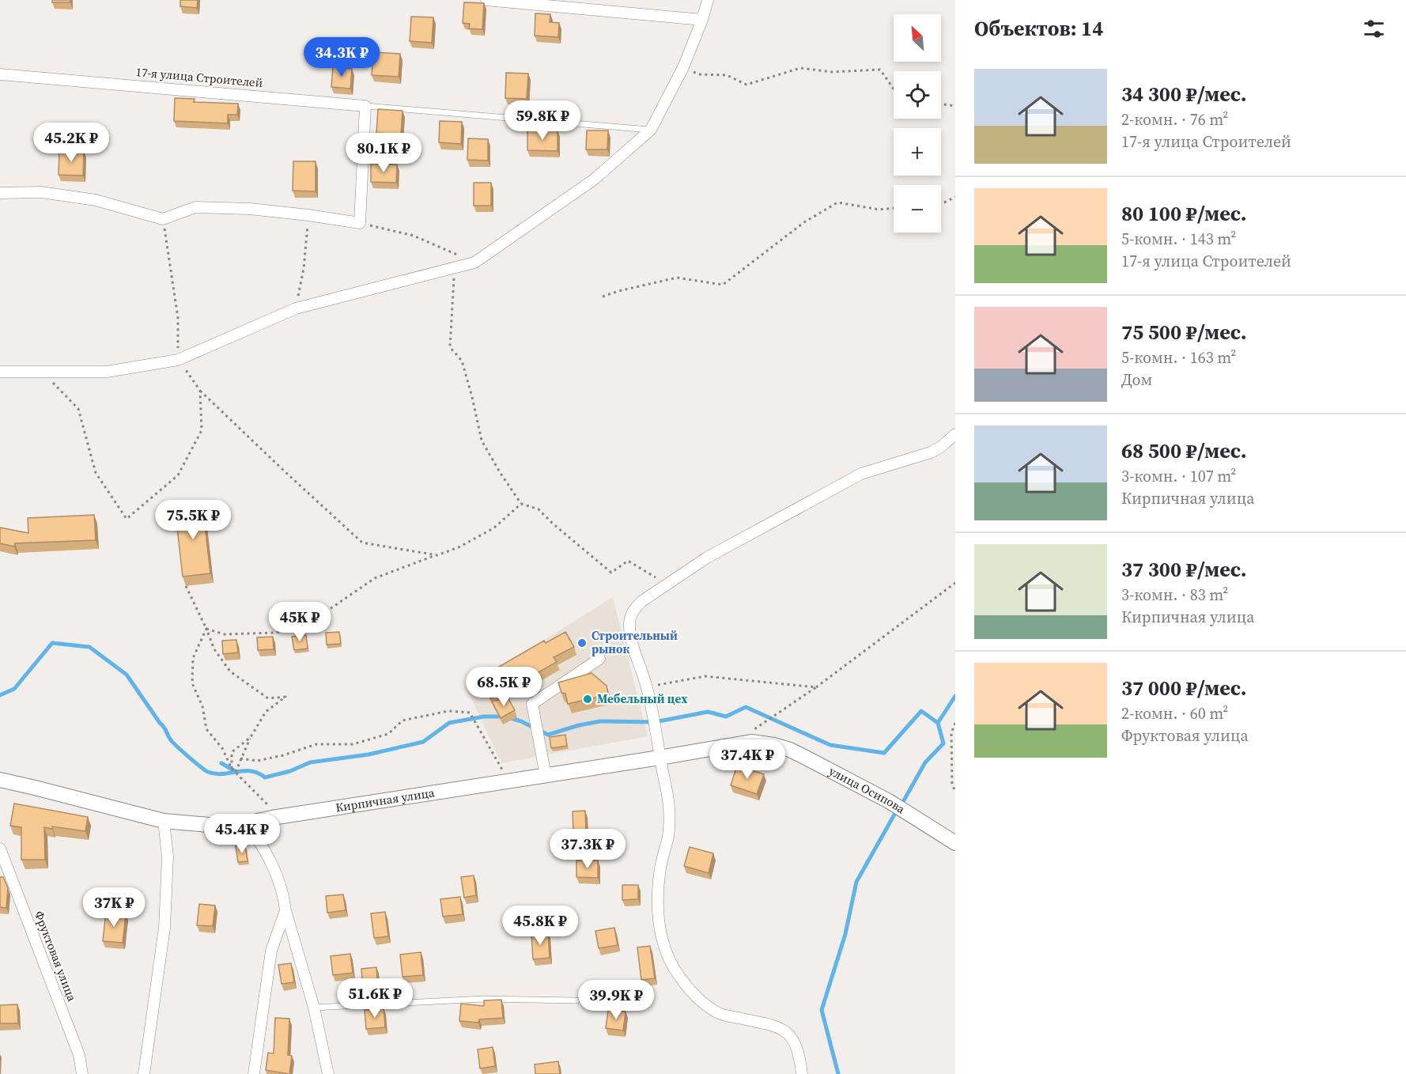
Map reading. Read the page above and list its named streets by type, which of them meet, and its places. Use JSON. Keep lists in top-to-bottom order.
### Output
{
  "streets": {
    "main road": ["улица Осипова", "Кирпичная улица"],
    "street": ["17-я улица Строителей", "Фруктовая улица"]
  },
  "crossings": [
    ["улица Осипова", "Кирпичная улица"]
  ],
  "places": ["Строительный рынок", "Мебельный цех"],
  "north": "top left",
  "page": {
    "heading": "Объектов: 14",
    "map_buttons": ["+", "−"],
    "price": [
      "34.3K ₽",
      "59.8K ₽",
      "45.2K ₽",
      "80.1K ₽",
      "75.5K ₽",
      "45K ₽",
      "68.5K ₽",
      "37.4K ₽",
      "45.4K ₽",
      "37.3K ₽",
      "37K ₽",
      "45.8K ₽",
      "51.6K ₽",
      "39.9K ₽"
    ],
    "list": [
      {
        "name": "34 300 ₽/мес.",
        "note": "2-комн. · 76 m² · 17-я улица Строителей"
      },
      {
        "name": "80 100 ₽/мес.",
        "note": "5-комн. · 143 m² · 17-я улица Строителей"
      },
      {
        "name": "75 500 ₽/мес.",
        "note": "5-комн. · 163 m² · Дом"
      },
      {
        "name": "68 500 ₽/мес.",
        "note": "3-комн. · 107 m² · Кирпичная улица"
      },
      {
        "name": "37 300 ₽/мес.",
        "note": "3-комн. · 83 m² · Кирпичная улица"
      },
      {
        "name": "37 000 ₽/мес.",
        "note": "2-комн. · 60 m² · Фруктовая улица"
      }
    ]
  }
}
